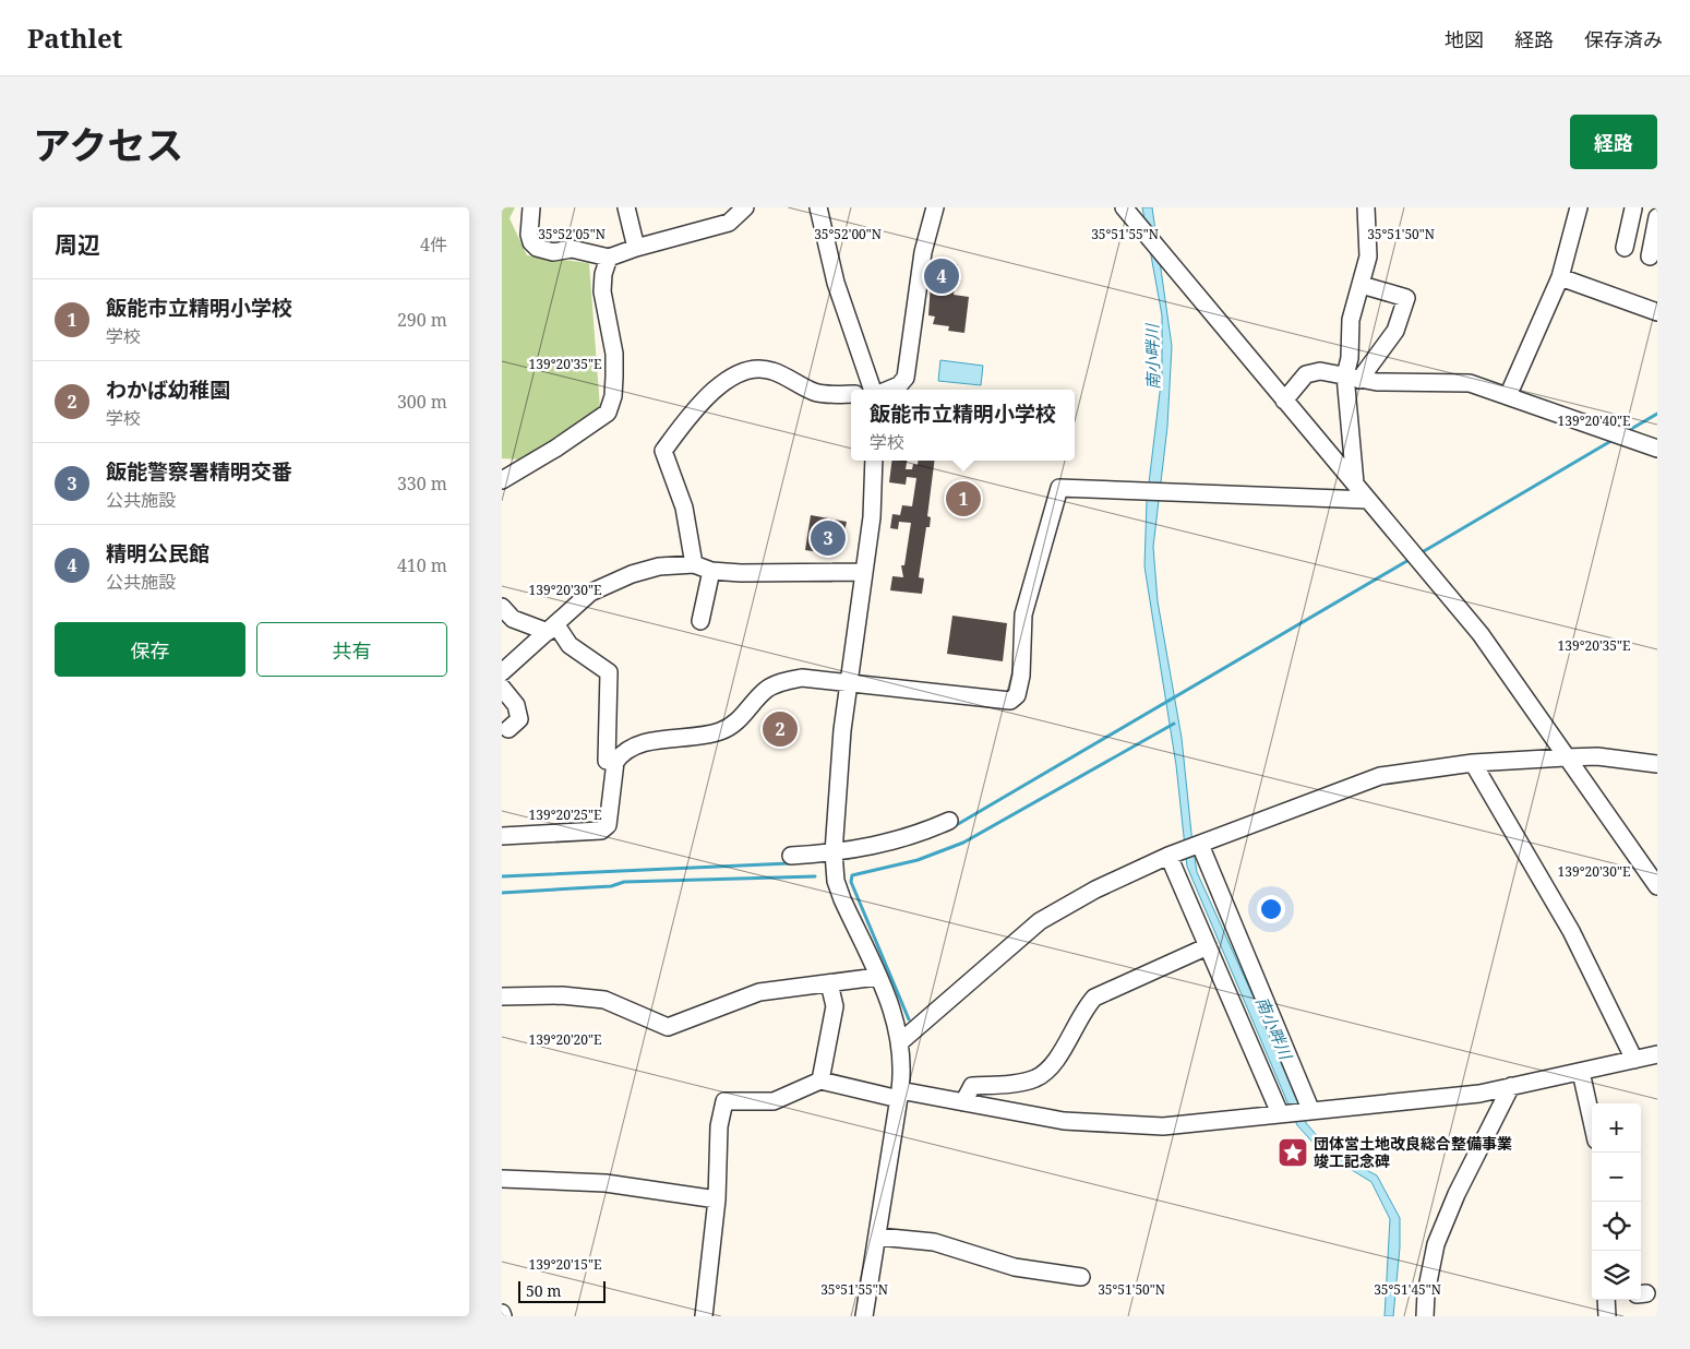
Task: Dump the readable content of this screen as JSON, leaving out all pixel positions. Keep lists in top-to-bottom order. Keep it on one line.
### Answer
{"water":["南小畔川"],"places":{"place":["団体営土地改良総合整備事業 竣工記念碑"]},"scale_bar":"50 m","page":{"header":"Pathlet","nav":["地図","経路","保存済み"],"title":"アクセス","buttons":["経路",["保存","共有"]],"heading":["周辺","4件"],"pins":["4","1","3","2"],"list":[{"mark":"1","name":"飯能市立精明小学校","note":"学校","value":"290 m"},{"mark":"2","name":"わかば幼稚園","note":"学校","value":"300 m"},{"mark":"3","name":"飯能警察署精明交番","note":"公共施設","value":"330 m"},{"mark":"4","name":"精明公民館","note":"公共施設","value":"410 m"}],"popup":["飯能市立精明小学校","学校"],"map_buttons":["+","−"],"scale":"50 m"},"coordinates":["35°52'05\"N","35°52'00\"N","35°51'55\"N","35°51'50\"N","139°20'35\"E","139°20'40\"E","139°20'30\"E","139°20'25\"E","139°20'20\"E","139°20'15\"E","35°51'45\"N"]}
